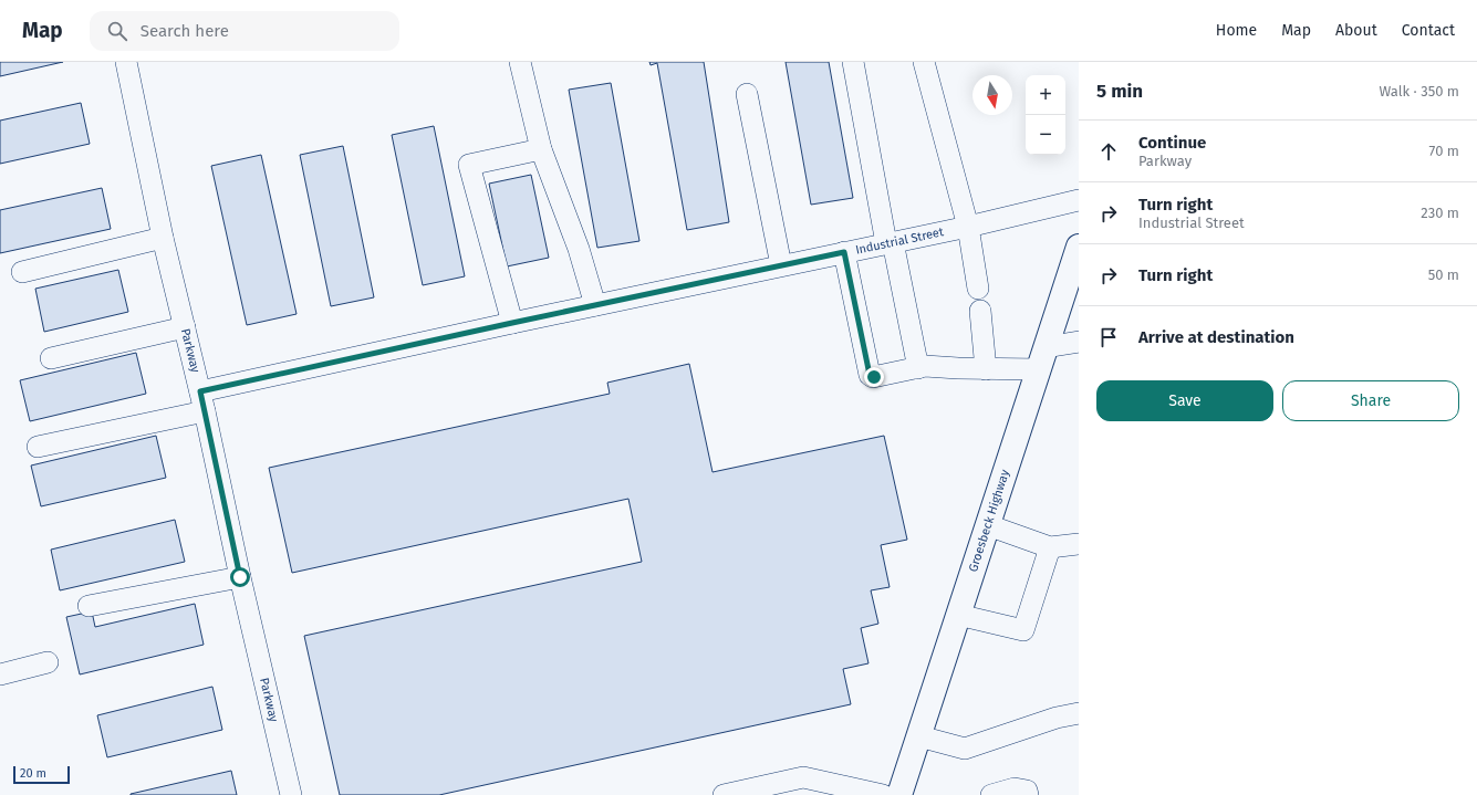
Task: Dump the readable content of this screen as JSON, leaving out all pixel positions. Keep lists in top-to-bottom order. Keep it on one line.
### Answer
{"streets":{"main road":["Groesbeck Highway"],"street":["Industrial Street","Parkway"]},"crossings":[["Industrial Street","Parkway"]],"scale_bar":"20 m","north":"bottom","page":{"header":"Map","search":"Search here","nav":["Home","Map","About","Contact"],"heading":["5 min","Walk · 350 m"],"map_buttons":["+","−"],"list":[["Continue","Parkway","70 m"],["Turn right","Industrial Street","230 m"],["Turn right","50 m"],"Arrive at destination"],"buttons":["Save","Share"],"scale":"20 m"}}
